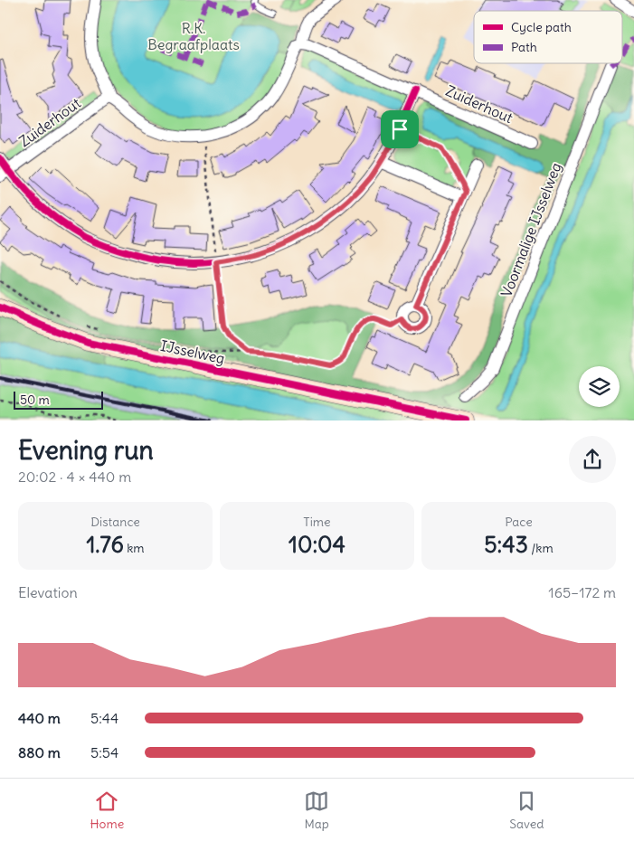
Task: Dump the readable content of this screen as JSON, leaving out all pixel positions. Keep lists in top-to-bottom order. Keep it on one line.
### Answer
{"streets":{"street":["Zuiderhout","Voormalige IJsselweg","IJsselweg"]},"parks":["R.K. Begraafplaats"],"legend":["Cycle path","Path"],"scale_bar":"50 m","page":{"scale":"50 m","heading":["Evening run","20:02 · 4 × 440 m"],"stats":[["Distance","1.76 km"],["Time","10:04"],["Pace","5:43 /km"]],"chart":["Elevation","165–172 m"],"list":[{"name":"440 m","note":"5:44"},{"name":"880 m","note":"5:54"}],"tabs":["Home","Map","Saved"]}}
